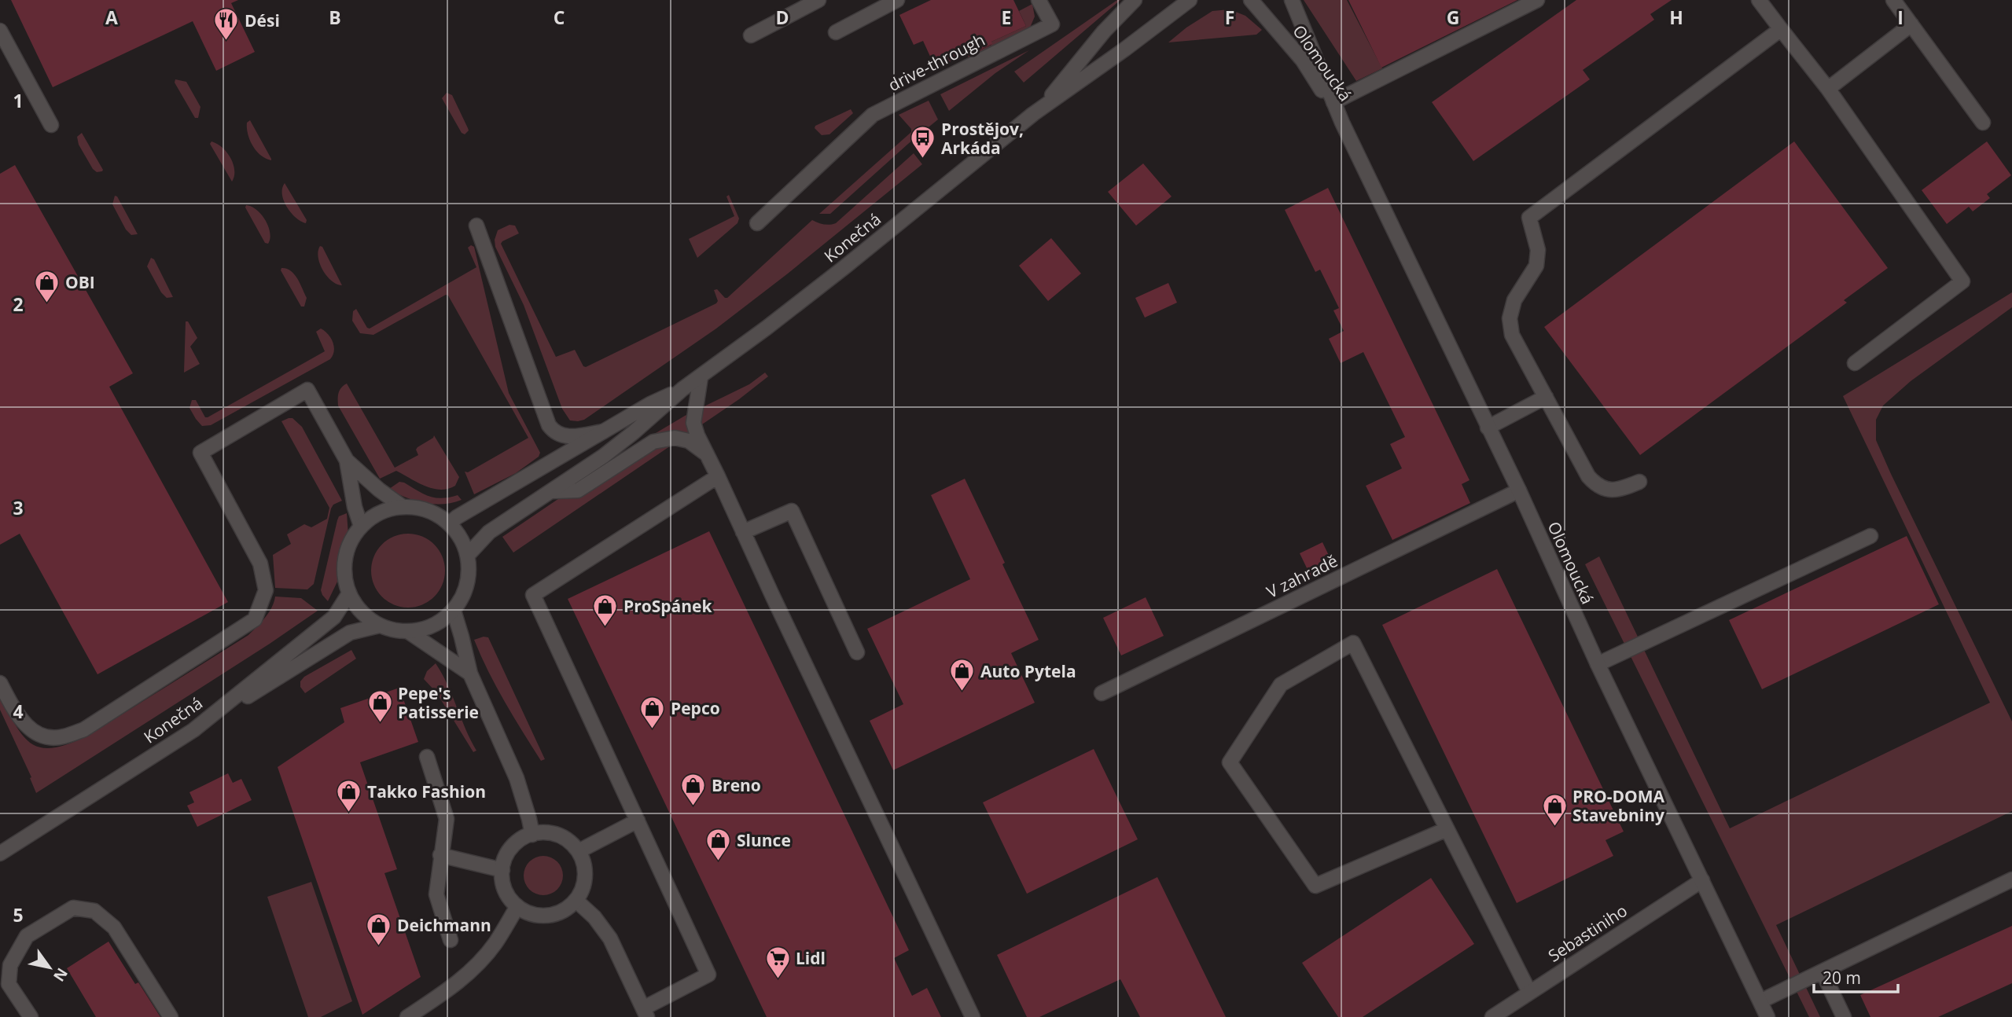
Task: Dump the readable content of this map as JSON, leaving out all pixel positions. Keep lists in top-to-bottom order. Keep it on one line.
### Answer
{"streets":{"street":["drive-through","Olomoucká","Konečná","V zahradě","Sebastiniho"]},"crossings":[["Olomoucká","V zahradě"],["Olomoucká","Sebastiniho"]],"places":{"restaurant":["Dési"],"bus stop":["Prostějov, Arkáda"],"shop":["OBI","ProSpánek","Auto Pytela","Pepe's Patisserie","Pepco","Breno","Takko Fashion","PRO-DOMA Stavebniny","Slunce","Deichmann"],"supermarket":["Lidl"]},"scale_bar":"20 m","north":"bottom right","grid":{"columns":["A","B","C","D","E","F","G","H","I"],"rows":["1","2","3","4","5"]}}
